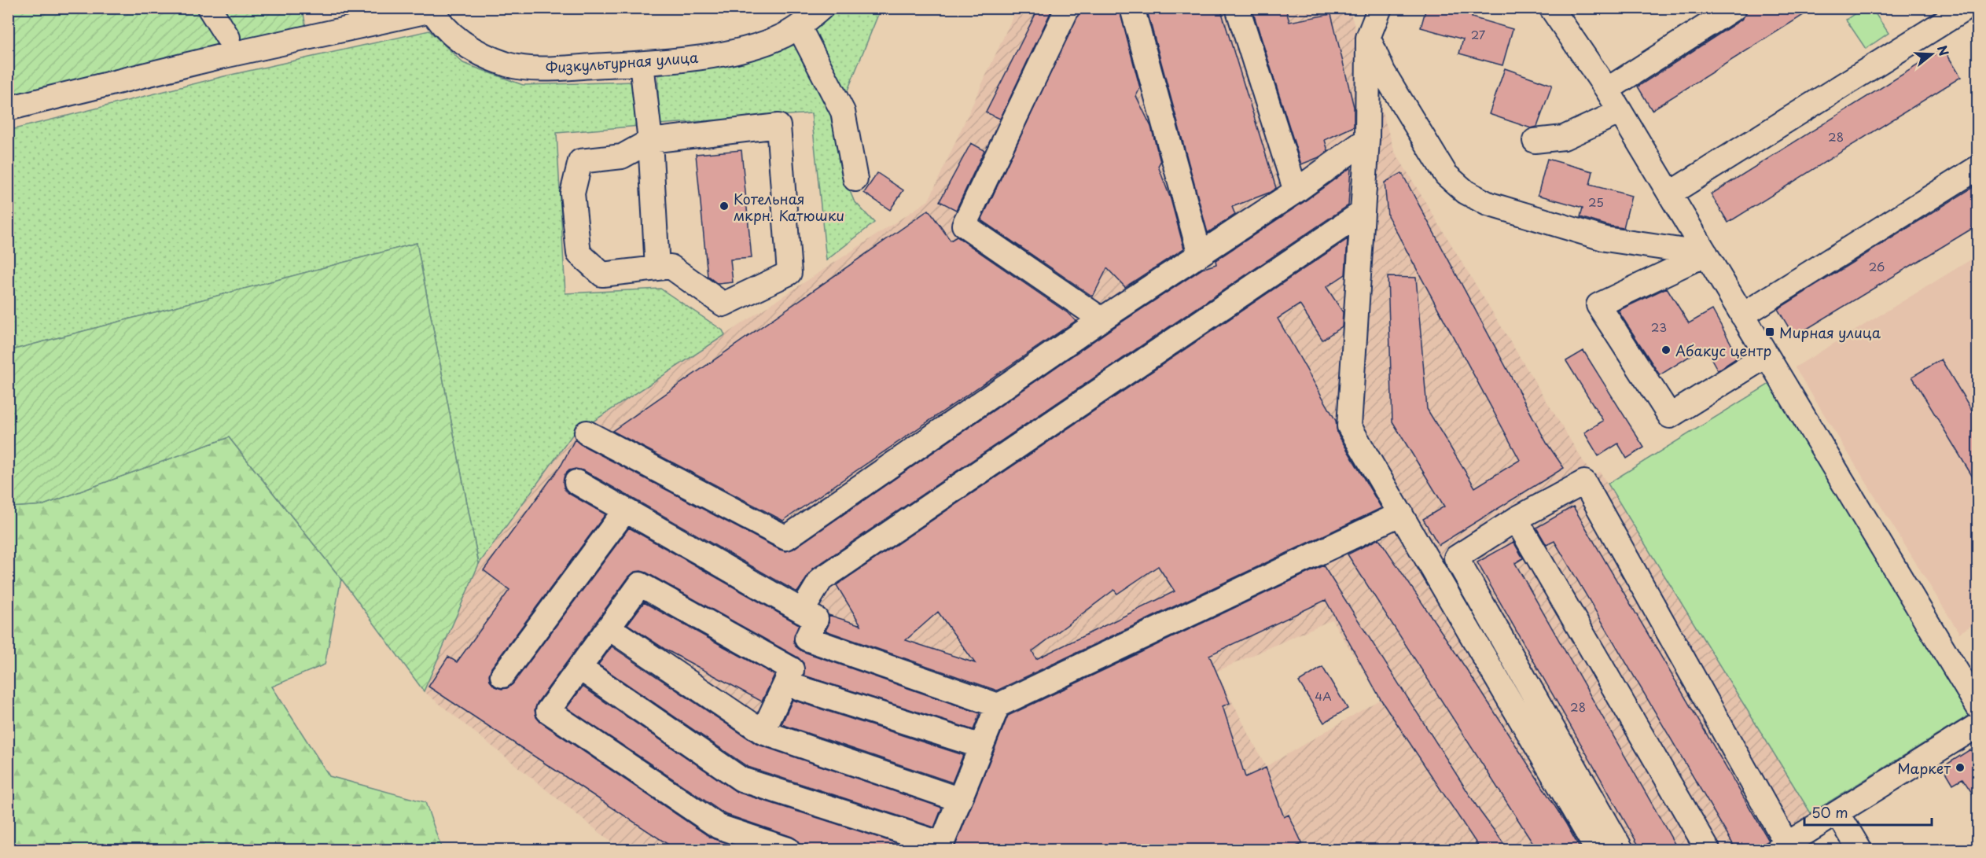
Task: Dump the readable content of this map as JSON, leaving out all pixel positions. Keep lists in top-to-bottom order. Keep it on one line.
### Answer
{"streets":{"street":["Физкультурная улица"]},"places":{"other":["Котельная мкрн. Катюшки","Абакус центр","Маркет"],"transit":["Мирная улица"]},"house_numbers":["27","28","25","26","23","4А","28"],"scale_bar":"50 m","north":"right"}
